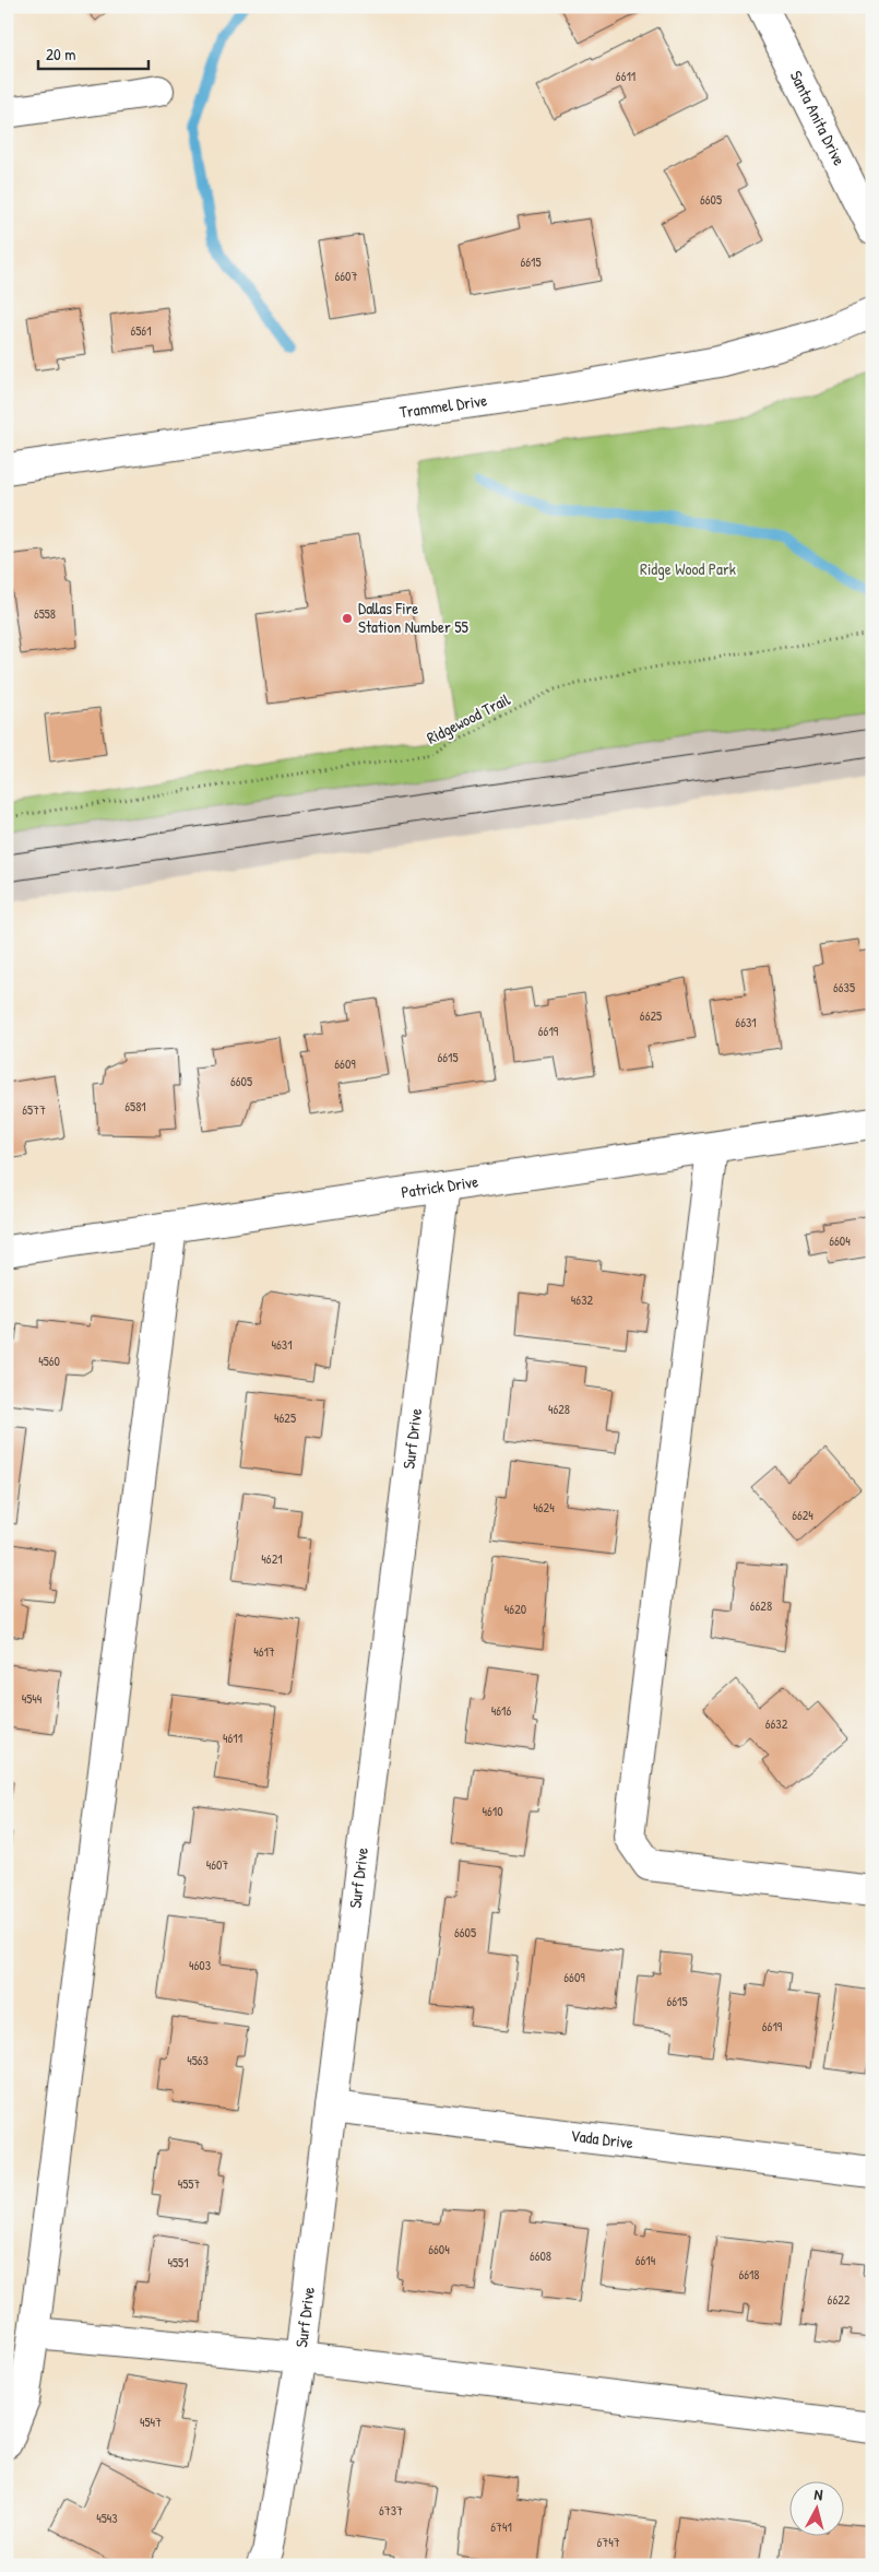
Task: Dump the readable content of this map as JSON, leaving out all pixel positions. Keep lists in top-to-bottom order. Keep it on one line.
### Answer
{"streets":{"street":["Santa Anita Drive","Trammel Drive","Patrick Drive","Surf Drive","Vada Drive"],"path":["Ridgewood Trail"]},"crossings":[["Patrick Drive","Surf Drive"],["Surf Drive","Vada Drive"]],"parks":["Ridge Wood Park"],"places":["Dallas Fire Station Number 55"],"house_numbers":["6611","6605","6615","6607","6561","6558","6635","6625","6631","6619","6615","6609","6605","6581","6577","6604","4632","4631","4560","4628","4625","4624","6624","4621","6628","4620","4617","4544","4616","6632","4611","4610","4607","6605","4603","6609","6615","6619","4563","4557","6604","6608","6614","4551","6618","6622","4547","6737","4543","6741","6747"],"scale_bar":"20 m","north":"top"}
